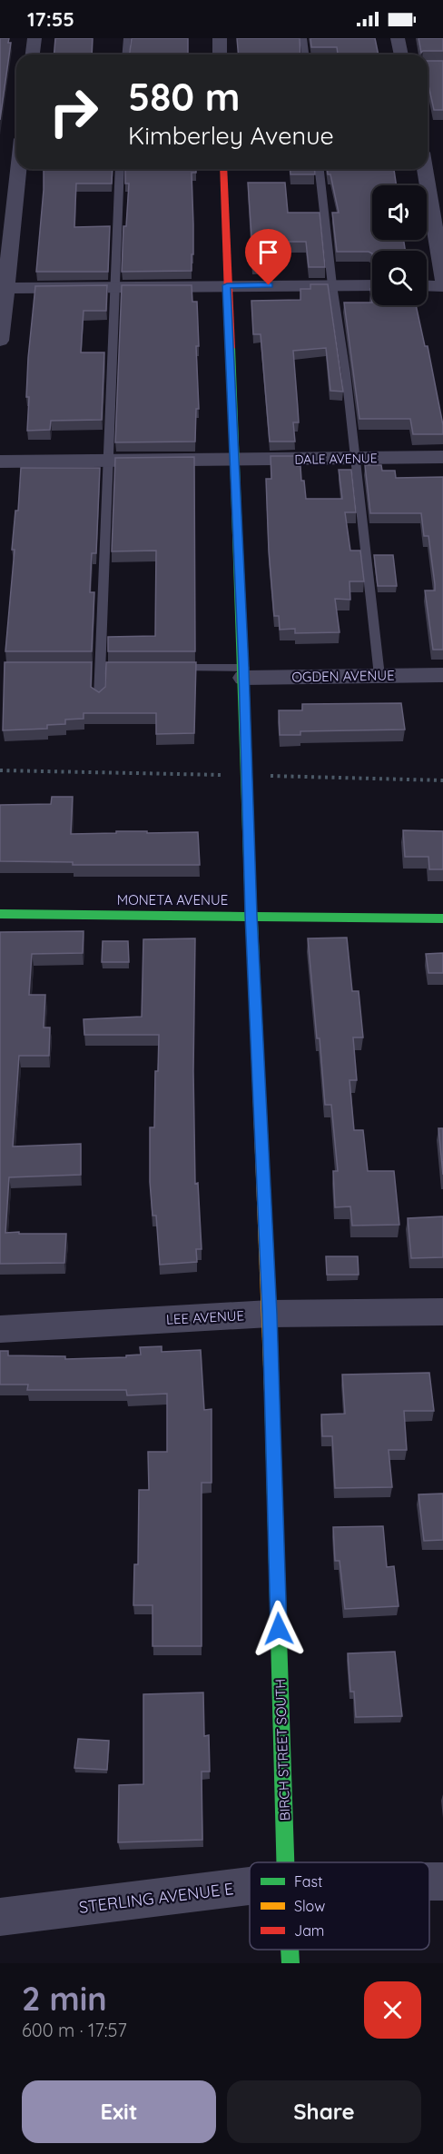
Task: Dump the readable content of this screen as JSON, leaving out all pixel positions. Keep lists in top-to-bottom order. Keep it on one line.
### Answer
{"streets":{"street":["DALE AVENUE","OGDEN AVENUE","MONETA AVENUE","LEE AVENUE","BIRCH STREET SOUTH","STERLING AVENUE E"]},"crossings":[["DALE AVENUE","BIRCH STREET SOUTH"],["OGDEN AVENUE","BIRCH STREET SOUTH"],["MONETA AVENUE","BIRCH STREET SOUTH"],["LEE AVENUE","BIRCH STREET SOUTH"]],"legend":["Fast","Slow","Jam"],"page":{"status":"17:55","turn":["580 m","Kimberley Avenue"],"heading":["2 min","600 m · 17:57"],"buttons":["Exit","Share"]}}
